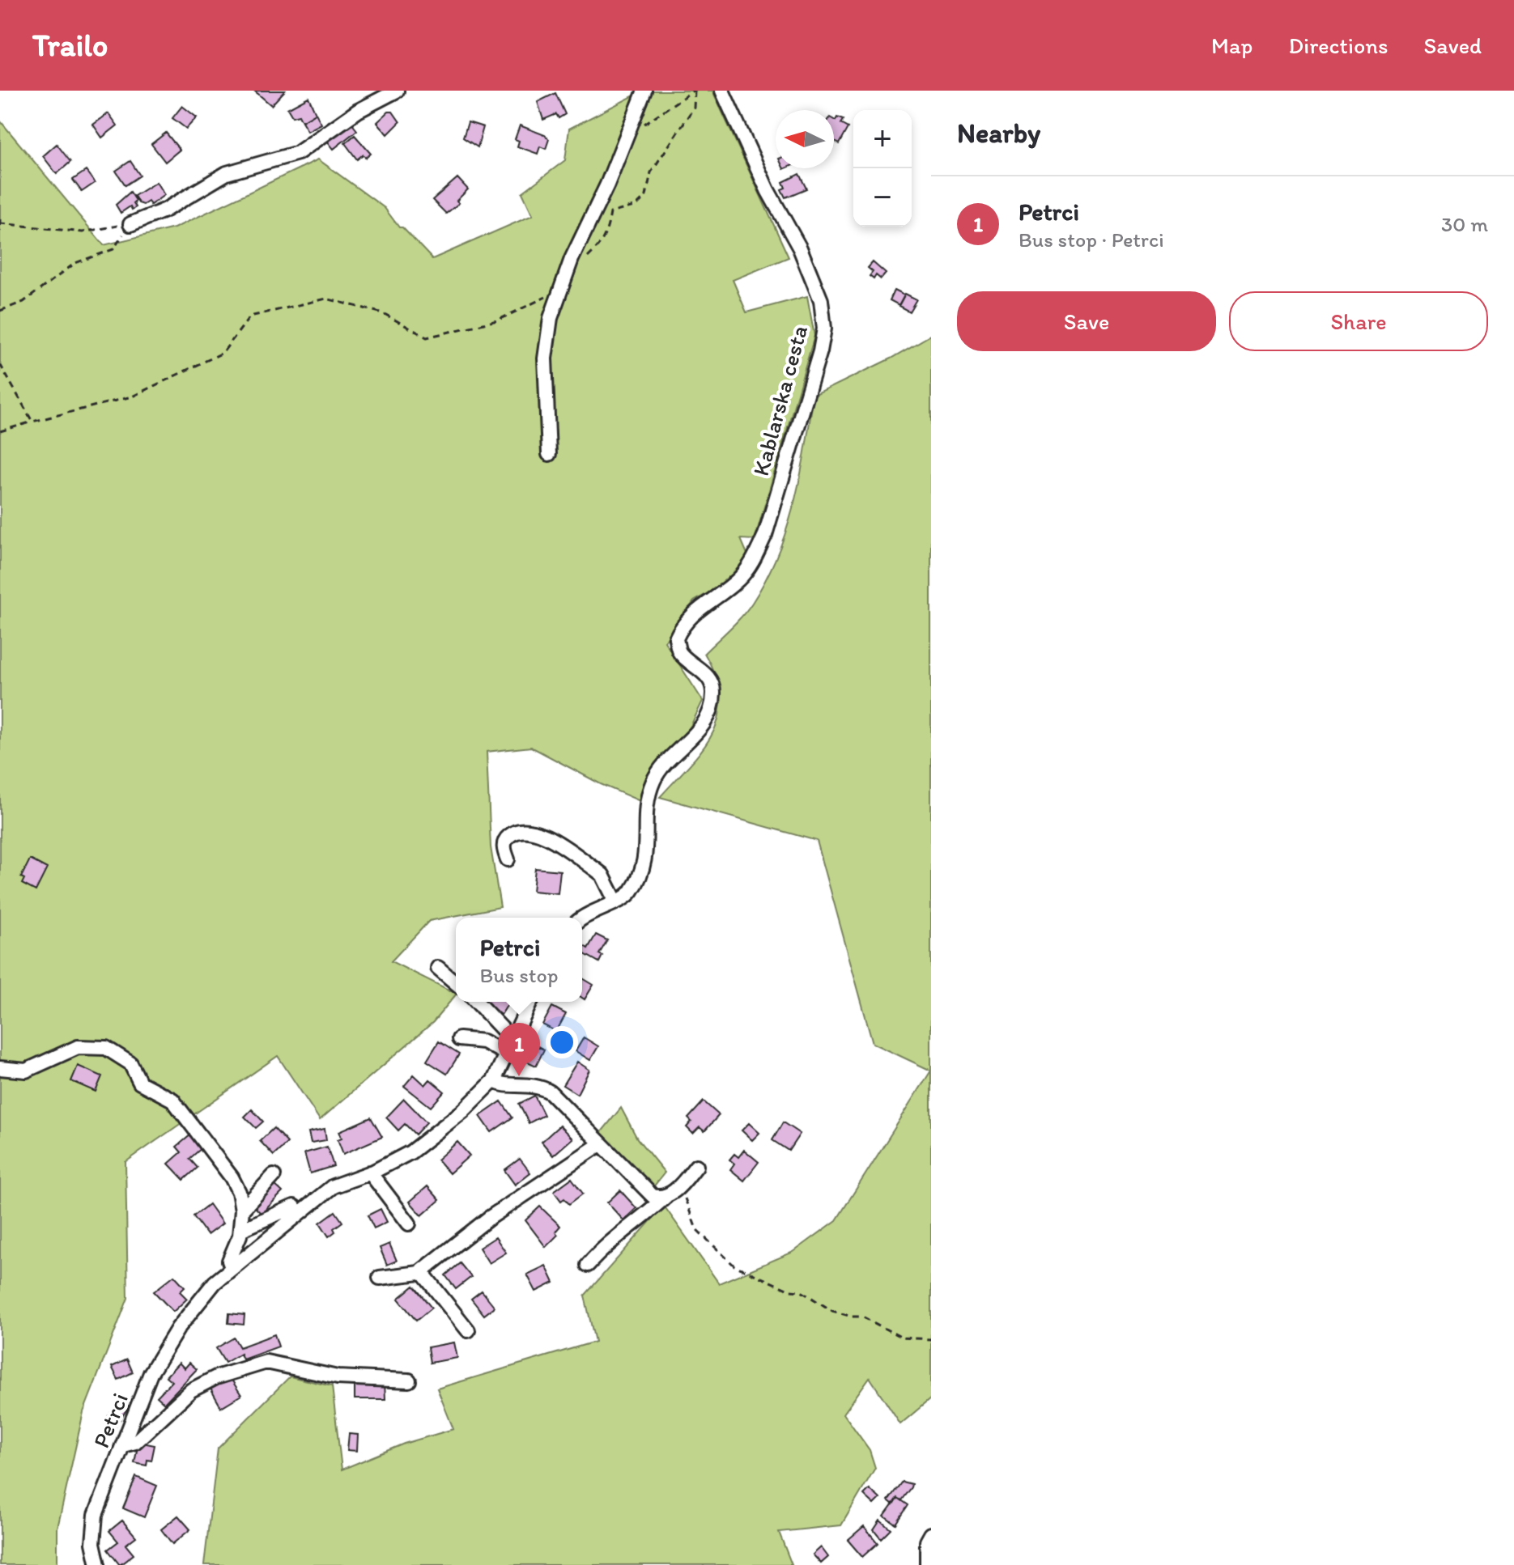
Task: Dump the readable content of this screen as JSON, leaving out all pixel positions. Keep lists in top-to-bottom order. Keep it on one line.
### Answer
{"streets":{"street":["Kablarska cesta","Petrci"]},"north":"left","page":{"header":"Trailo","nav":["Map","Directions","Saved"],"heading":"Nearby","map_buttons":["+","−"],"list":[{"mark":"1","name":"Petrci","note":"Bus stop · Petrci","value":"30 m"}],"buttons":["Save","Share"],"popup":["Petrci","Bus stop"],"pins":"1"}}
